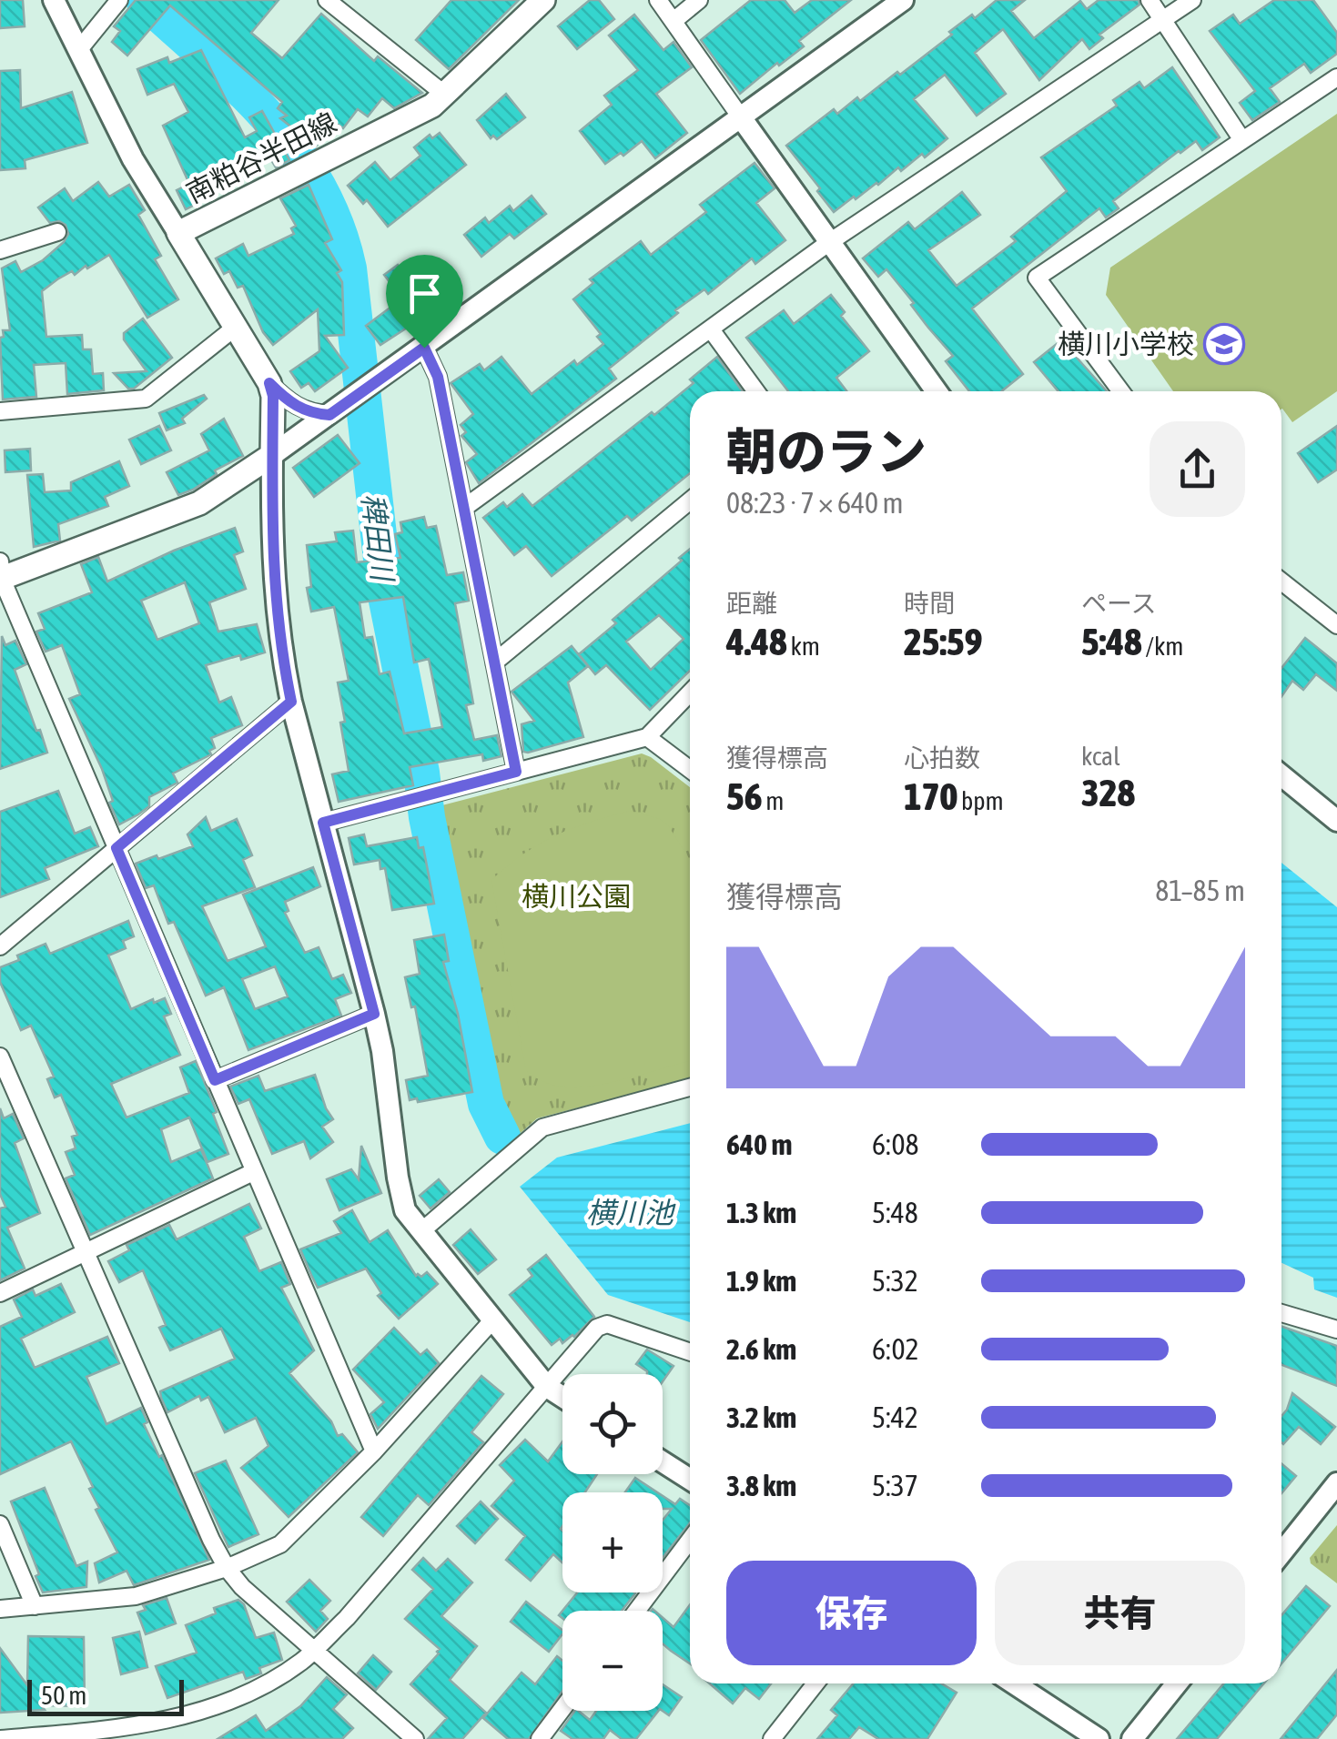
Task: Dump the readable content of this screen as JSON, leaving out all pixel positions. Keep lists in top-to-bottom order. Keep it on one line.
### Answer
{"streets":{"main road":["南粕谷半田線"]},"water":["稗田川","横川池"],"parks":["横川公園"],"places":{"school or university":["横川小学校"]},"scale_bar":"50 m","page":{"heading":["朝のラン","08:23 · 7 × 640 m"],"stats":[["距離","4.48 km"],["時間","25:59"],["ペース","5:48 /km"],["獲得標高","56 m"],["心拍数","170 bpm"],["kcal","328"]],"chart":["獲得標高","81–85 m"],"list":[{"name":"640 m","note":"6:08"},{"name":"1.3 km","note":"5:48"},{"name":"1.9 km","note":"5:32"},{"name":"2.6 km","note":"6:02"},{"name":"3.2 km","note":"5:42"},{"name":"3.8 km","note":"5:37"}],"map_buttons":["+","−"],"buttons":["保存","共有"],"scale":"50 m"}}
